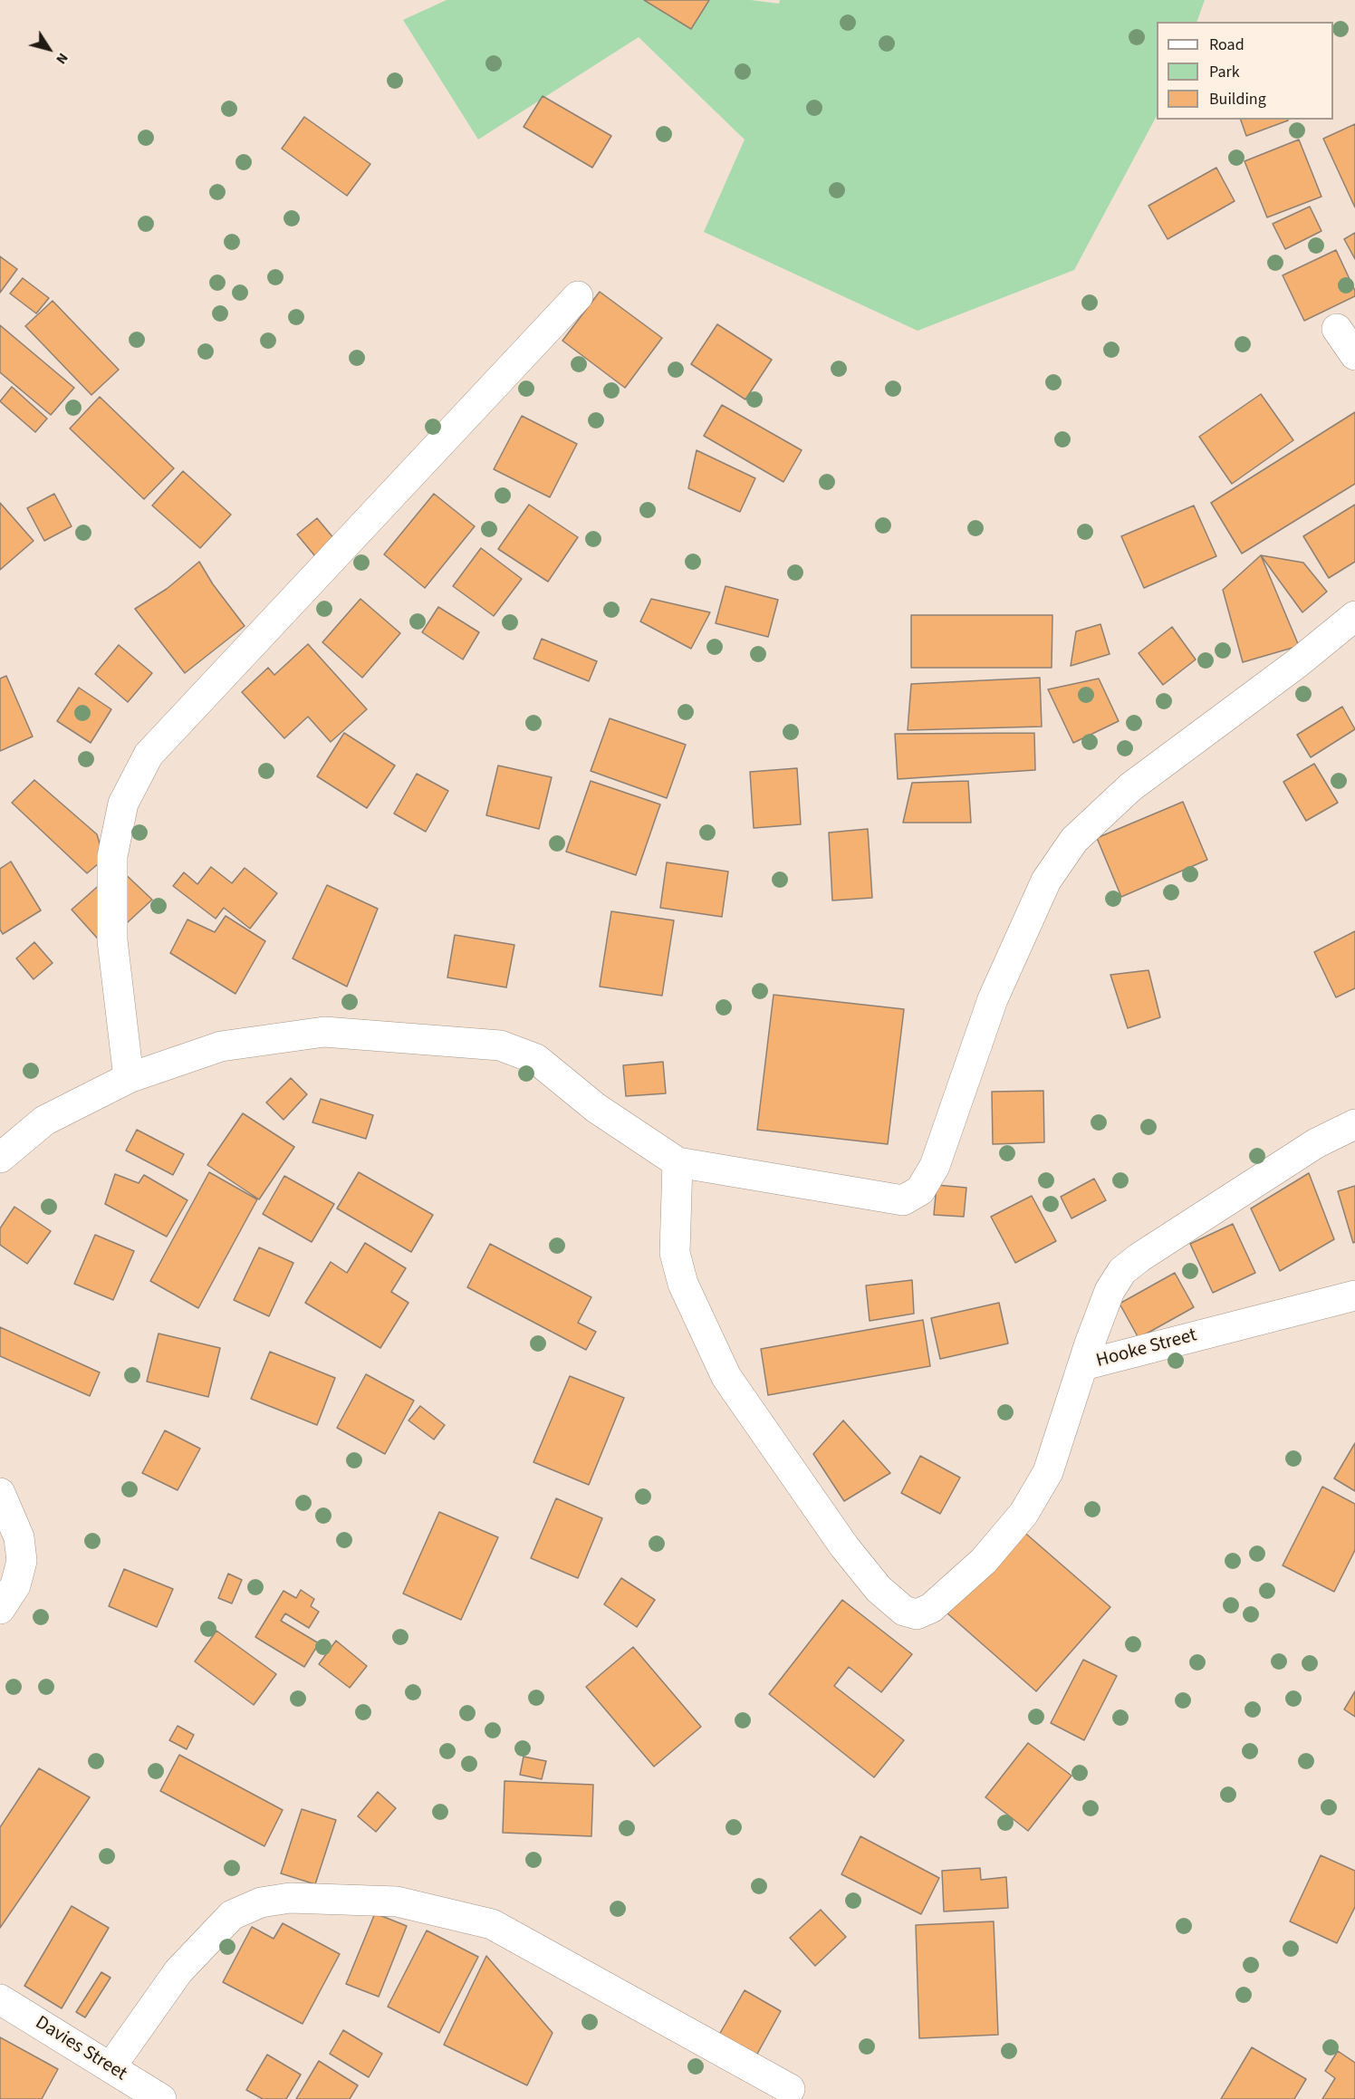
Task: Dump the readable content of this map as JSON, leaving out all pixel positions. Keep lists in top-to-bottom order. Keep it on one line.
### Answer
{"streets":{"street":["Hooke Street","Davies Street"]},"legend":["Road","Park","Building"],"north":"bottom right"}
